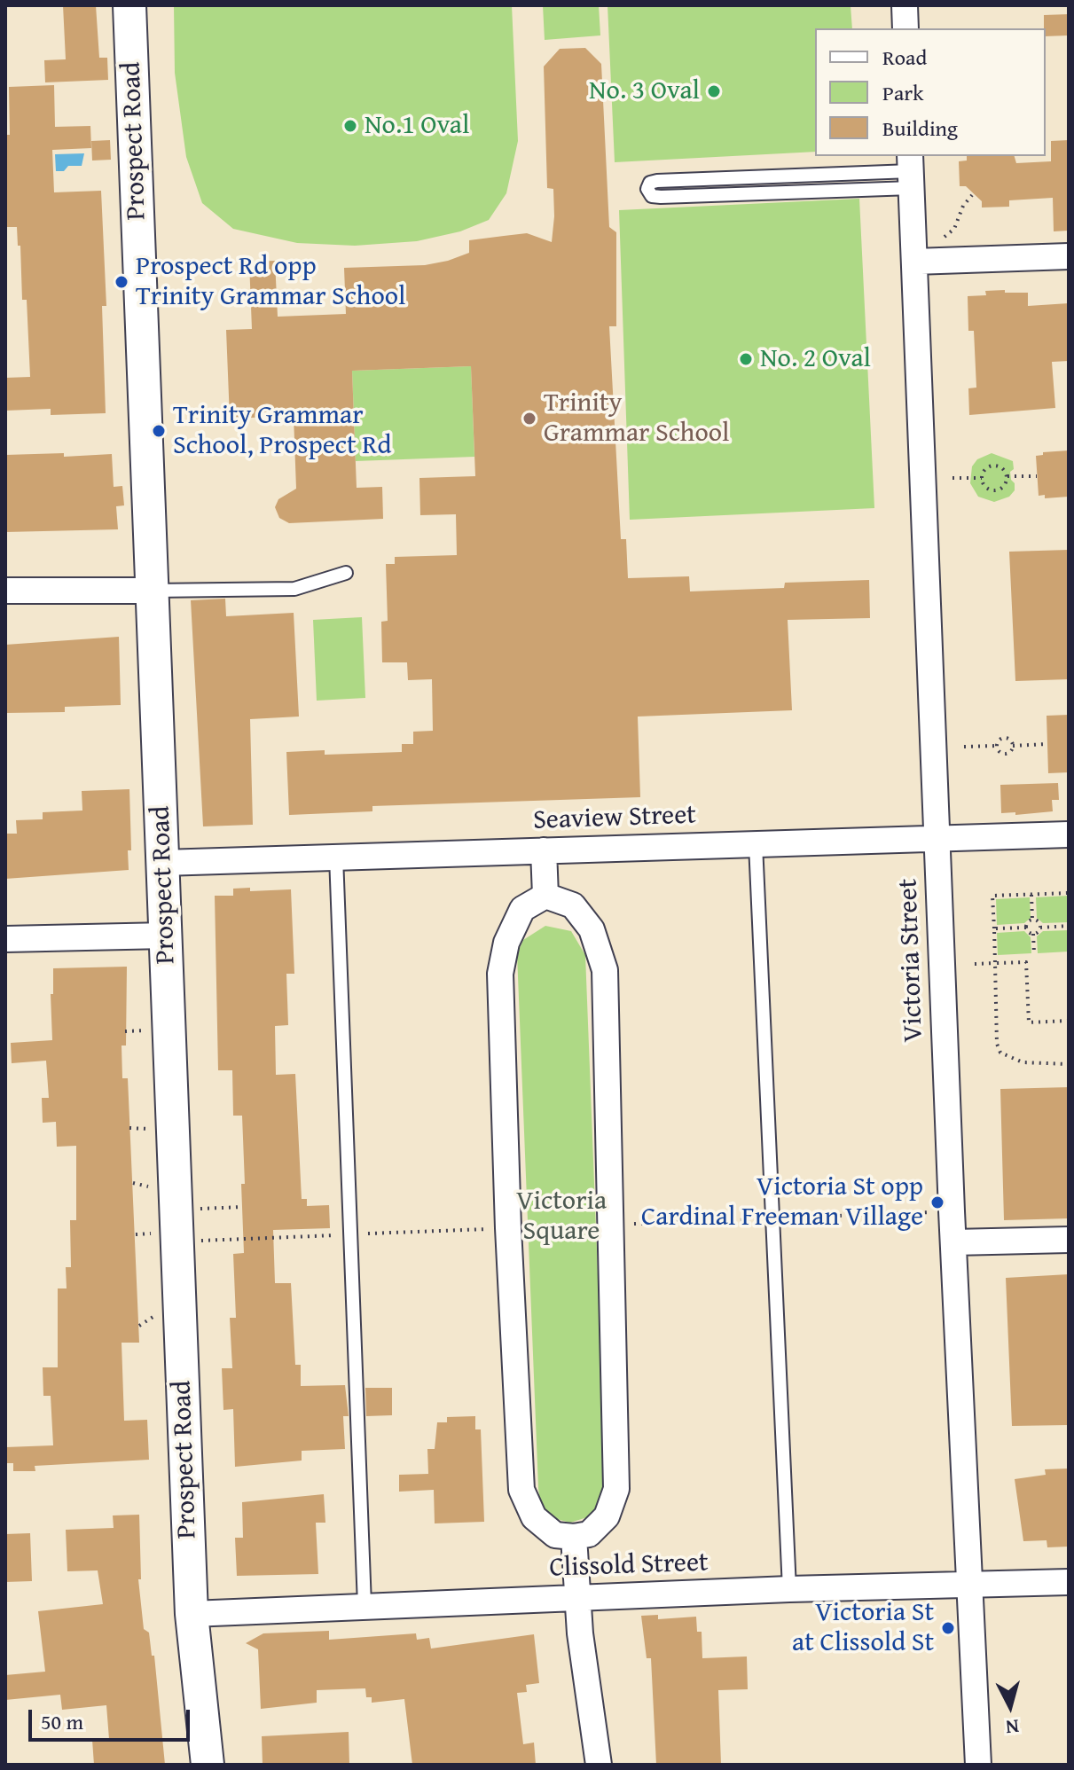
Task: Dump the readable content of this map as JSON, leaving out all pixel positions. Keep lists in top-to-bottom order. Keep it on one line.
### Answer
{"streets":{"street":["Prospect Road","Seaview Street","Victoria Street","Clissold Street"]},"crossings":[["Prospect Road","Seaview Street"],["Prospect Road","Clissold Street"],["Seaview Street","Victoria Street"],["Victoria Street","Clissold Street"]],"parks":["Victoria Square"],"places":["No. 3 Oval","No.1 Oval","Prospect Rd opp Trinity Grammar School","No. 2 Oval","Trinity Grammar School","Trinity Grammar School, Prospect Rd","Victoria St opp Cardinal Freeman Village","Victoria St at Clissold St"],"legend":["Road","Park","Building"],"scale_bar":"50 m","north":"bottom"}
